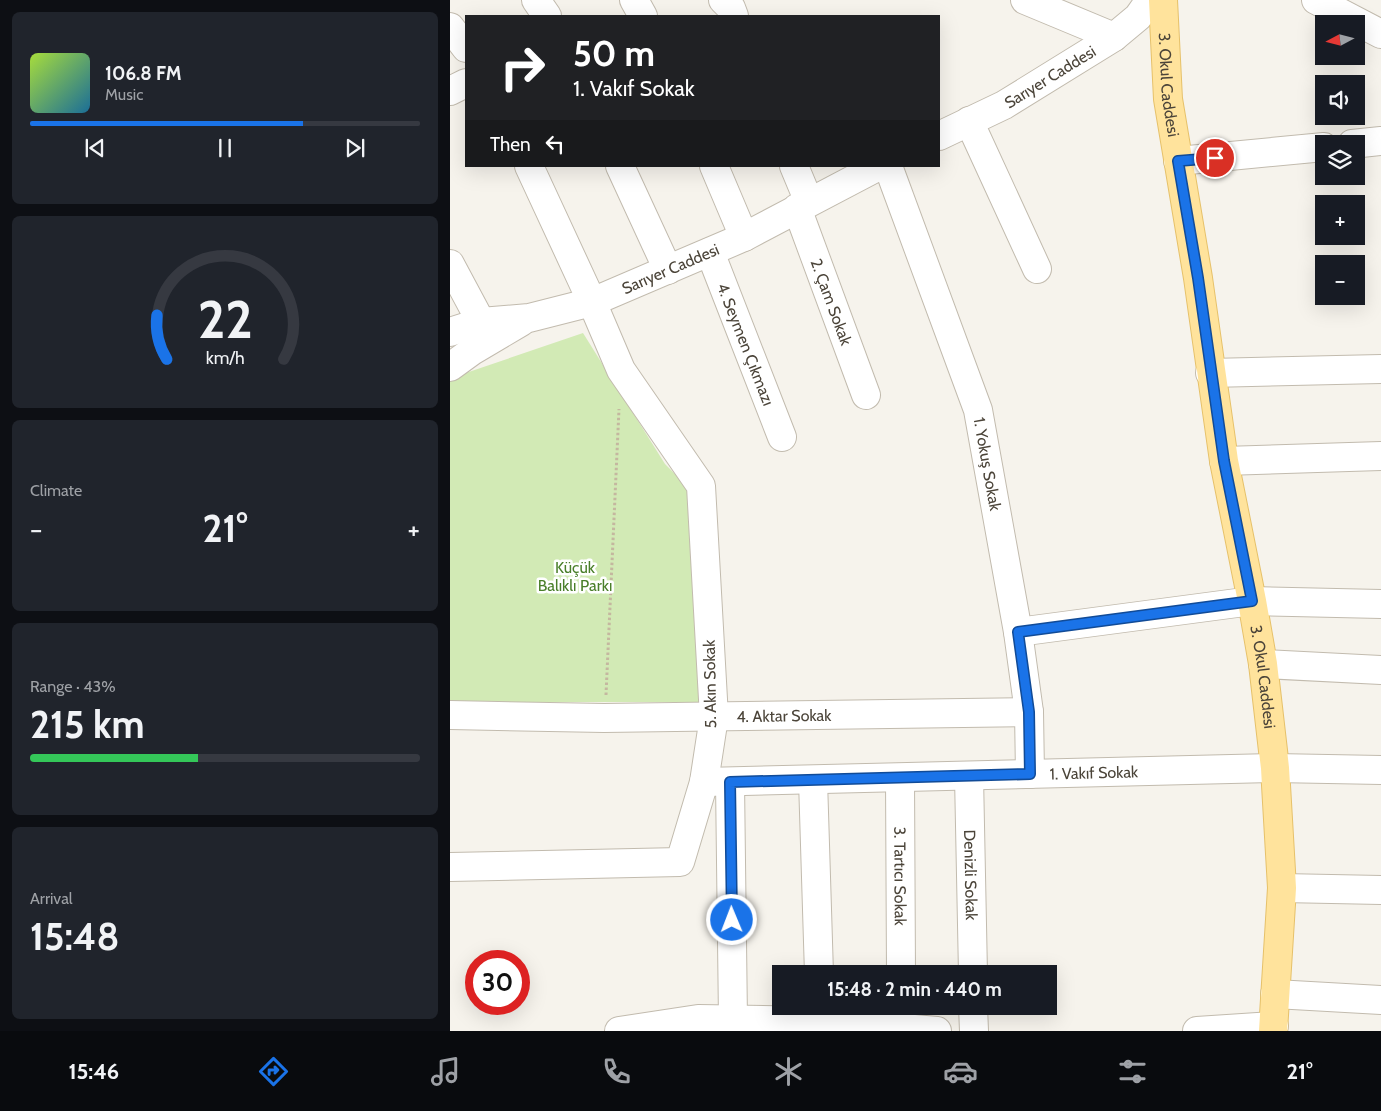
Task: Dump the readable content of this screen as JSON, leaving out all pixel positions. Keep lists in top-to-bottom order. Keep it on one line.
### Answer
{"streets":{"main road":["3. Okul Caddesi"],"street":["Sarıyer Caddesi","2. Çam Sokak","4. Seymen Çıkmazı","1. Yokuş Sokak","5. Akın Sokak","4. Aktar Sokak","1. Vakıf Sokak","Denizli Sokak","3. Tartıcı Sokak"]},"crossings":[["Sarıyer Caddesi","2. Çam Sokak"],["Sarıyer Caddesi","4. Seymen Çıkmazı"],["Sarıyer Caddesi","5. Akın Sokak"],["3. Okul Caddesi","1. Vakıf Sokak"],["1. Yokuş Sokak","4. Aktar Sokak"],["1. Yokuş Sokak","1. Vakıf Sokak"],["5. Akın Sokak","4. Aktar Sokak"],["5. Akın Sokak","1. Vakıf Sokak"],["1. Vakıf Sokak","Denizli Sokak"],["1. Vakıf Sokak","3. Tartıcı Sokak"]],"parks":["Küçük Balıklı Parkı"],"north":"left","page":{"map_buttons":["+","−"],"turn":["50 m","1. Vakıf Sokak"],"song":["106.8 FM","Music"],"then":"Then","tile":["Climate",["Range · 43%","215 km"],["Arrival","15:48"]],"heat":["−","21°","+"],"limit":"30","trip":"15:48 · 2 min · 440 m","tabs":["15:46","21°"],"gauge":["22","km/h"]}}
